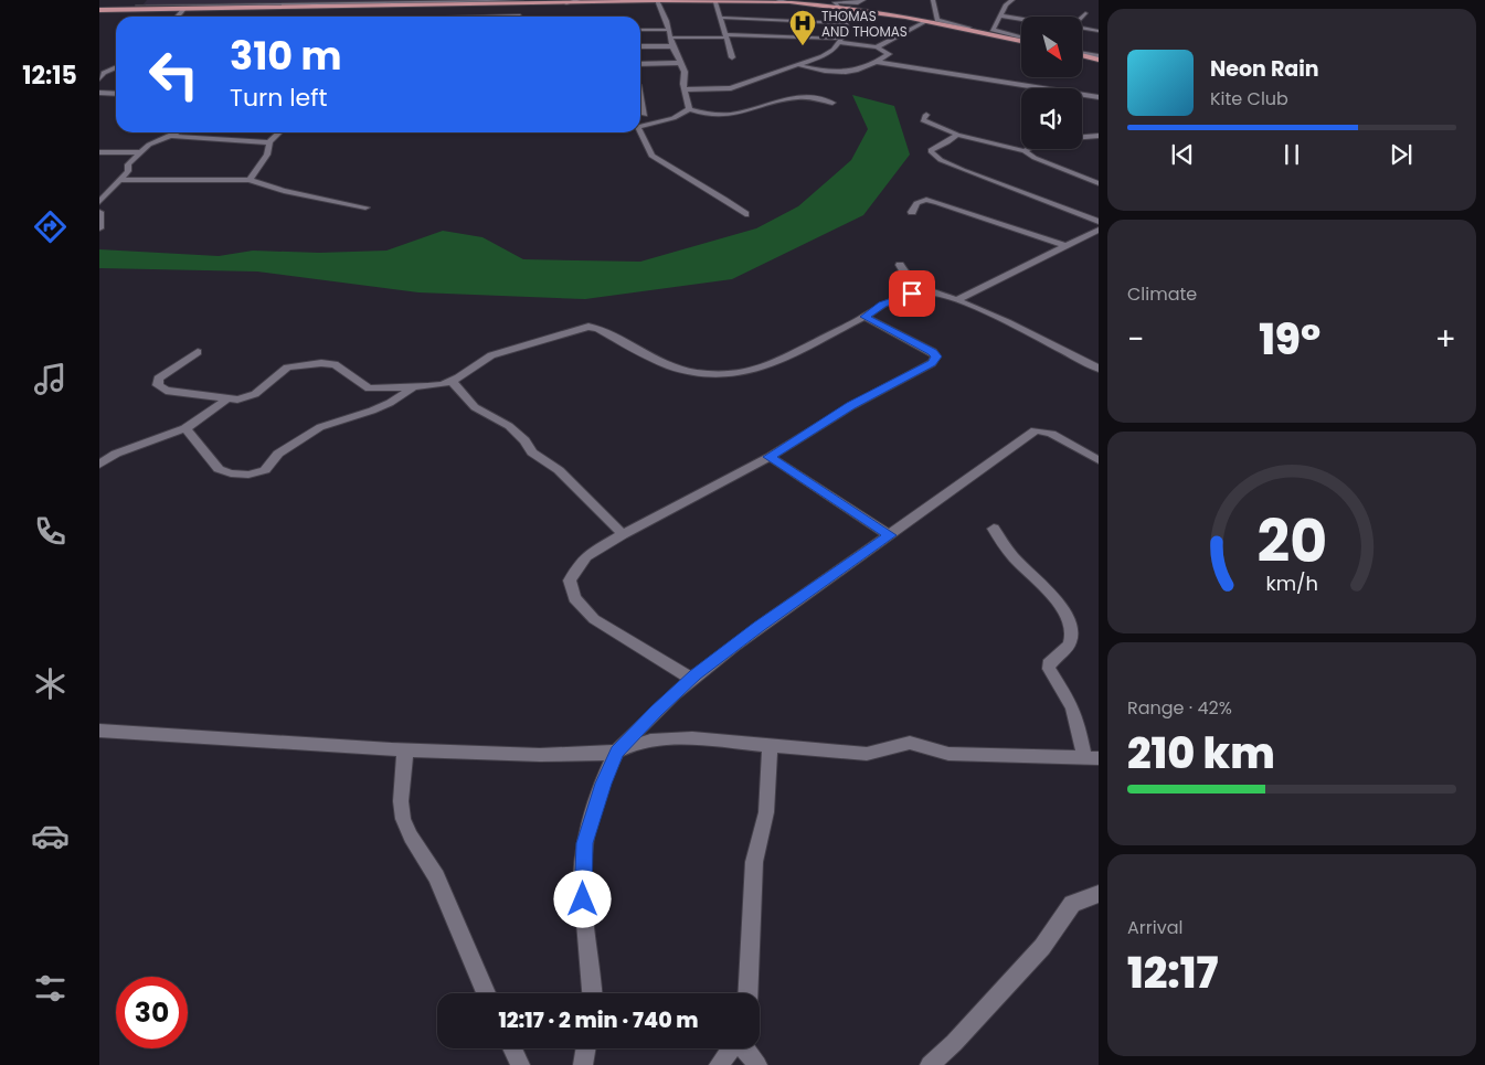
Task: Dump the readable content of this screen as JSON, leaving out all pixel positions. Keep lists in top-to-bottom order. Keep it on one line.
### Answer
{"places":{"hospital":["THOMAS AND THOMAS"]},"north":"bottom right","page":{"tabs":"12:15","turn":["310 m","Turn left"],"song":["Neon Rain","Kite Club"],"tile":["Climate",["Range · 42%","210 km"],["Arrival","12:17"]],"heat":["−","19°","+"],"limit":"30","trip":"12:17 · 2 min · 740 m","gauge":["20","km/h"]}}
